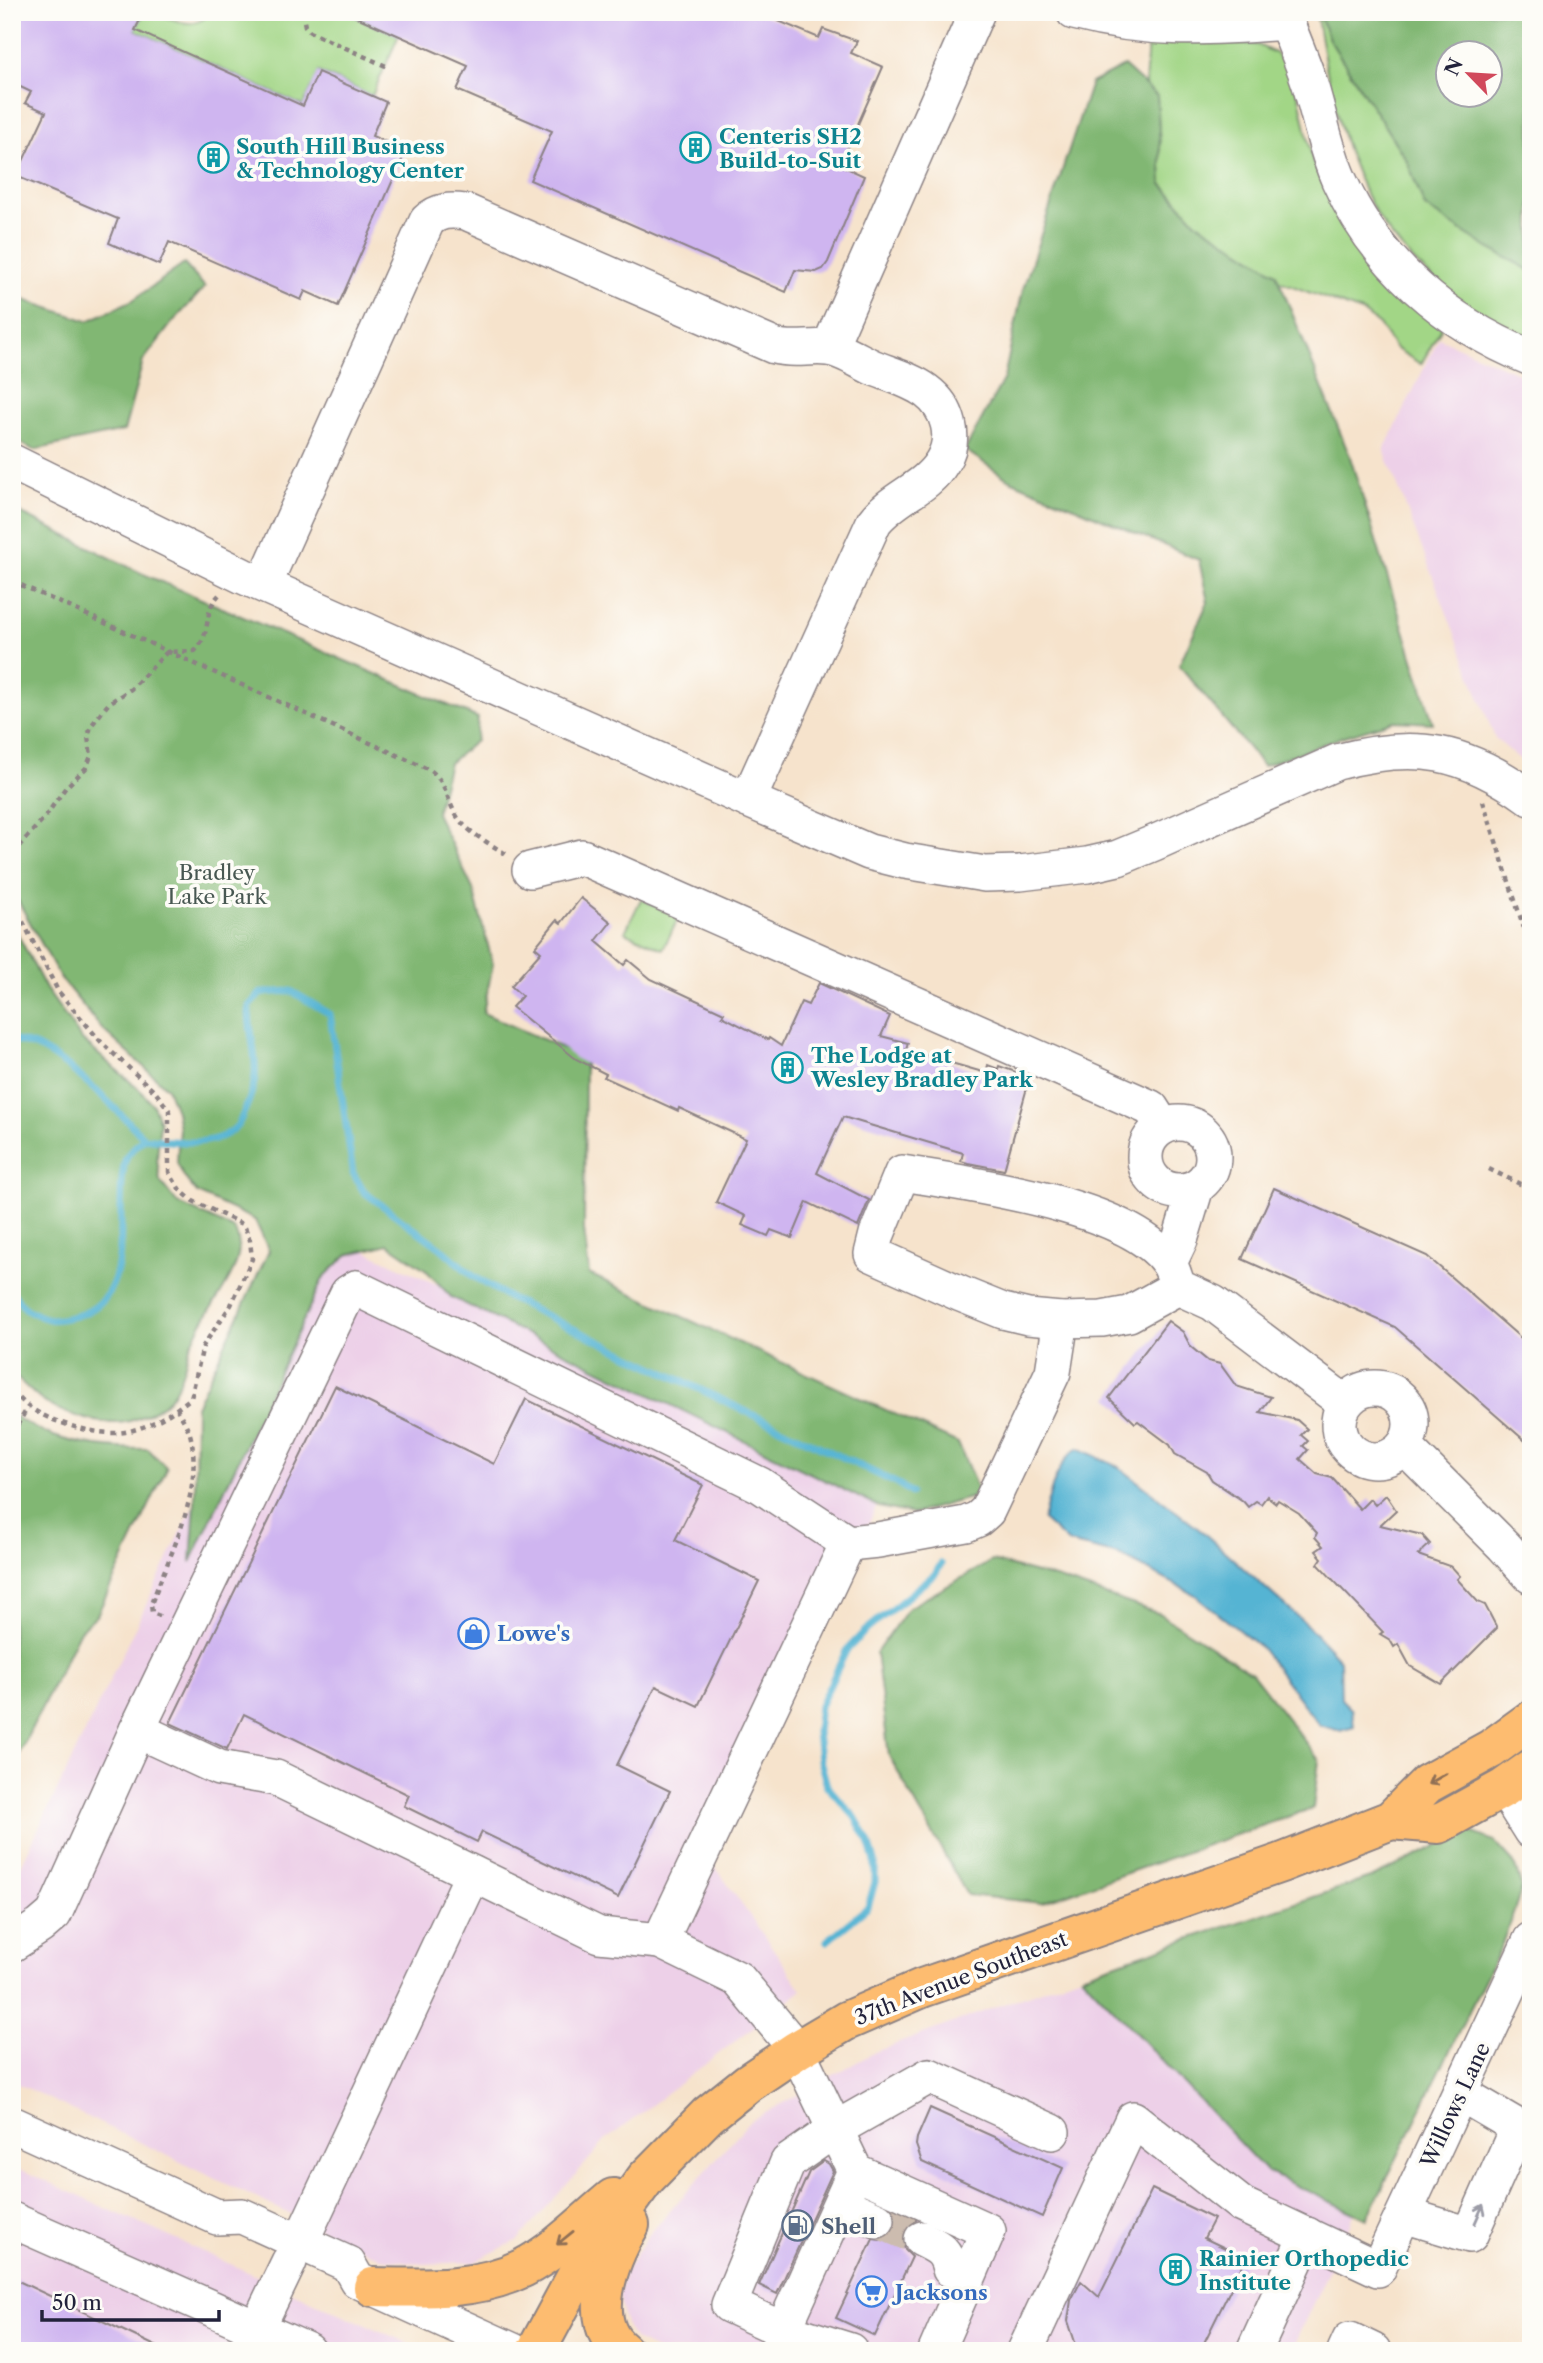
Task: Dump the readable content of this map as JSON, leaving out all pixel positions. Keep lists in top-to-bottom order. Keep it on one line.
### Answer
{"streets":{"main road":["37th Avenue Southeast"],"street":["Willows Lane"]},"parks":["Bradley Lake Park"],"places":{"building":["Centeris SH2 Build-to-Suit","South Hill Business & Technology Center","The Lodge at Wesley Bradley Park","Rainier Orthopedic Institute"],"shop":["Lowe's"],"fuel station":["Shell"],"supermarket":["Jacksons"]},"scale_bar":"50 m","north":"top left"}
